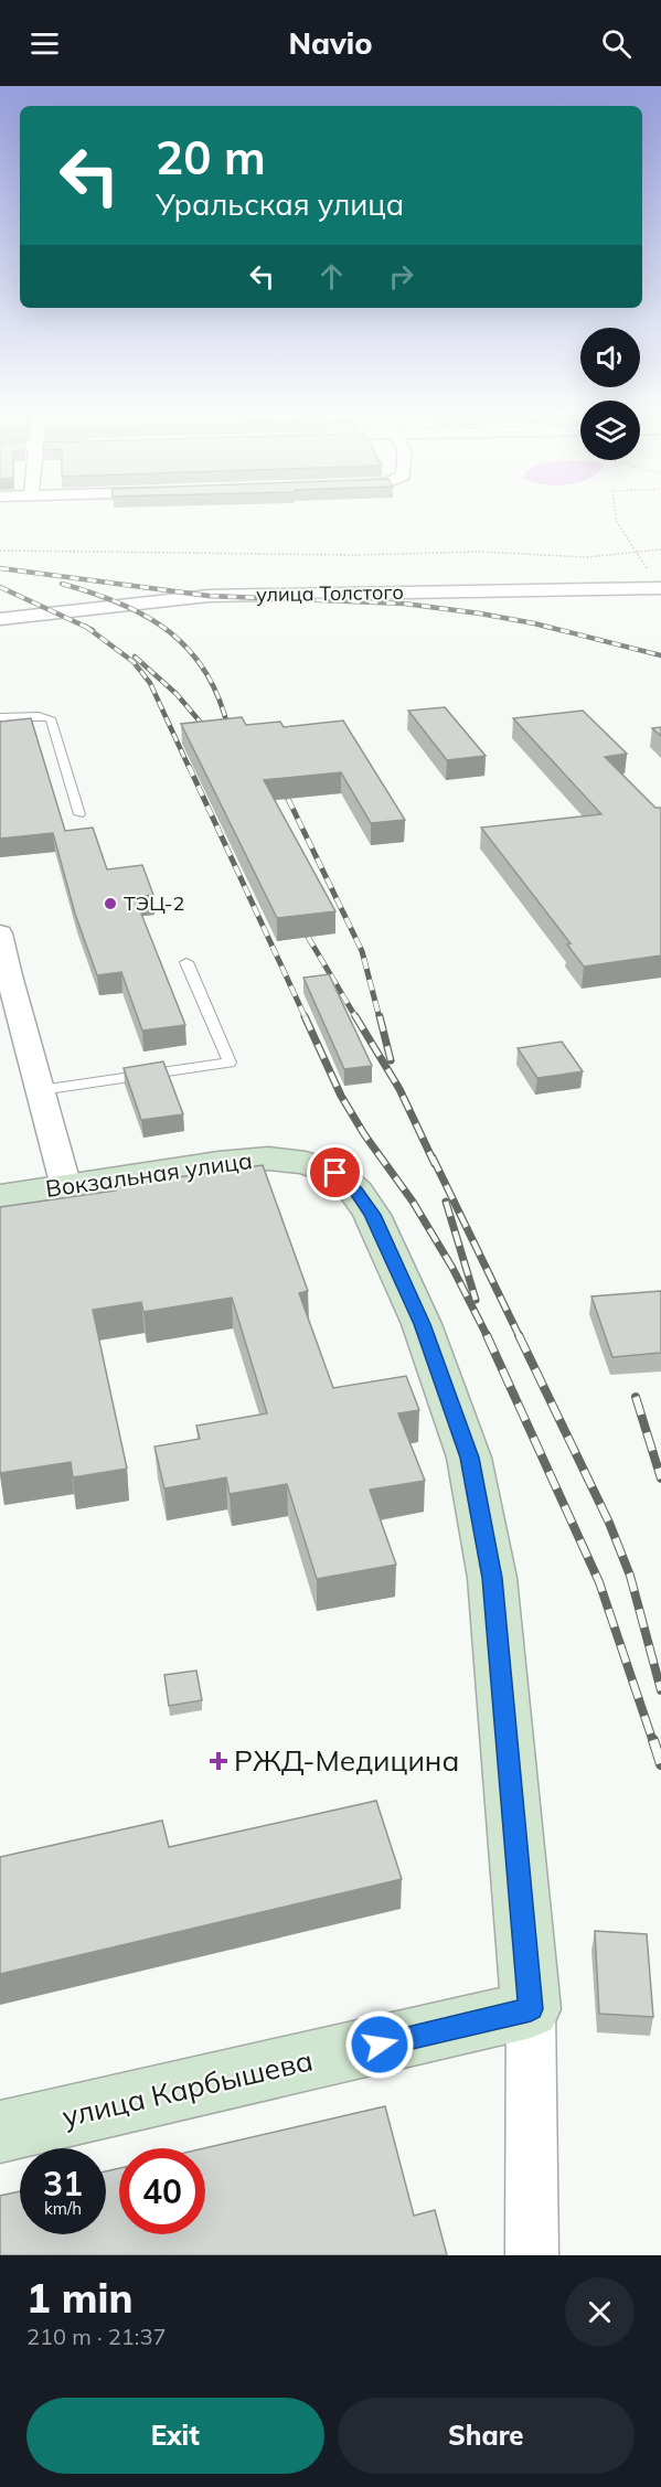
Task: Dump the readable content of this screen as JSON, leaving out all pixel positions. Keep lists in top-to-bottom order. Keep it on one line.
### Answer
{"streets":{"street":["улица Толстого","Вокзальная улица","улица Карбышева"]},"crossings":[["Вокзальная улица","улица Карбышева"]],"places":{"other":["ТЭЦ-2"],"health":["РЖД-Медицина"]},"page":{"header":"Navio","turn":["20 m","Уральская улица"],"speed":"31 km/h","limit":"40","heading":["1 min","210 m · 21:37"],"buttons":["Exit","Share"]}}
